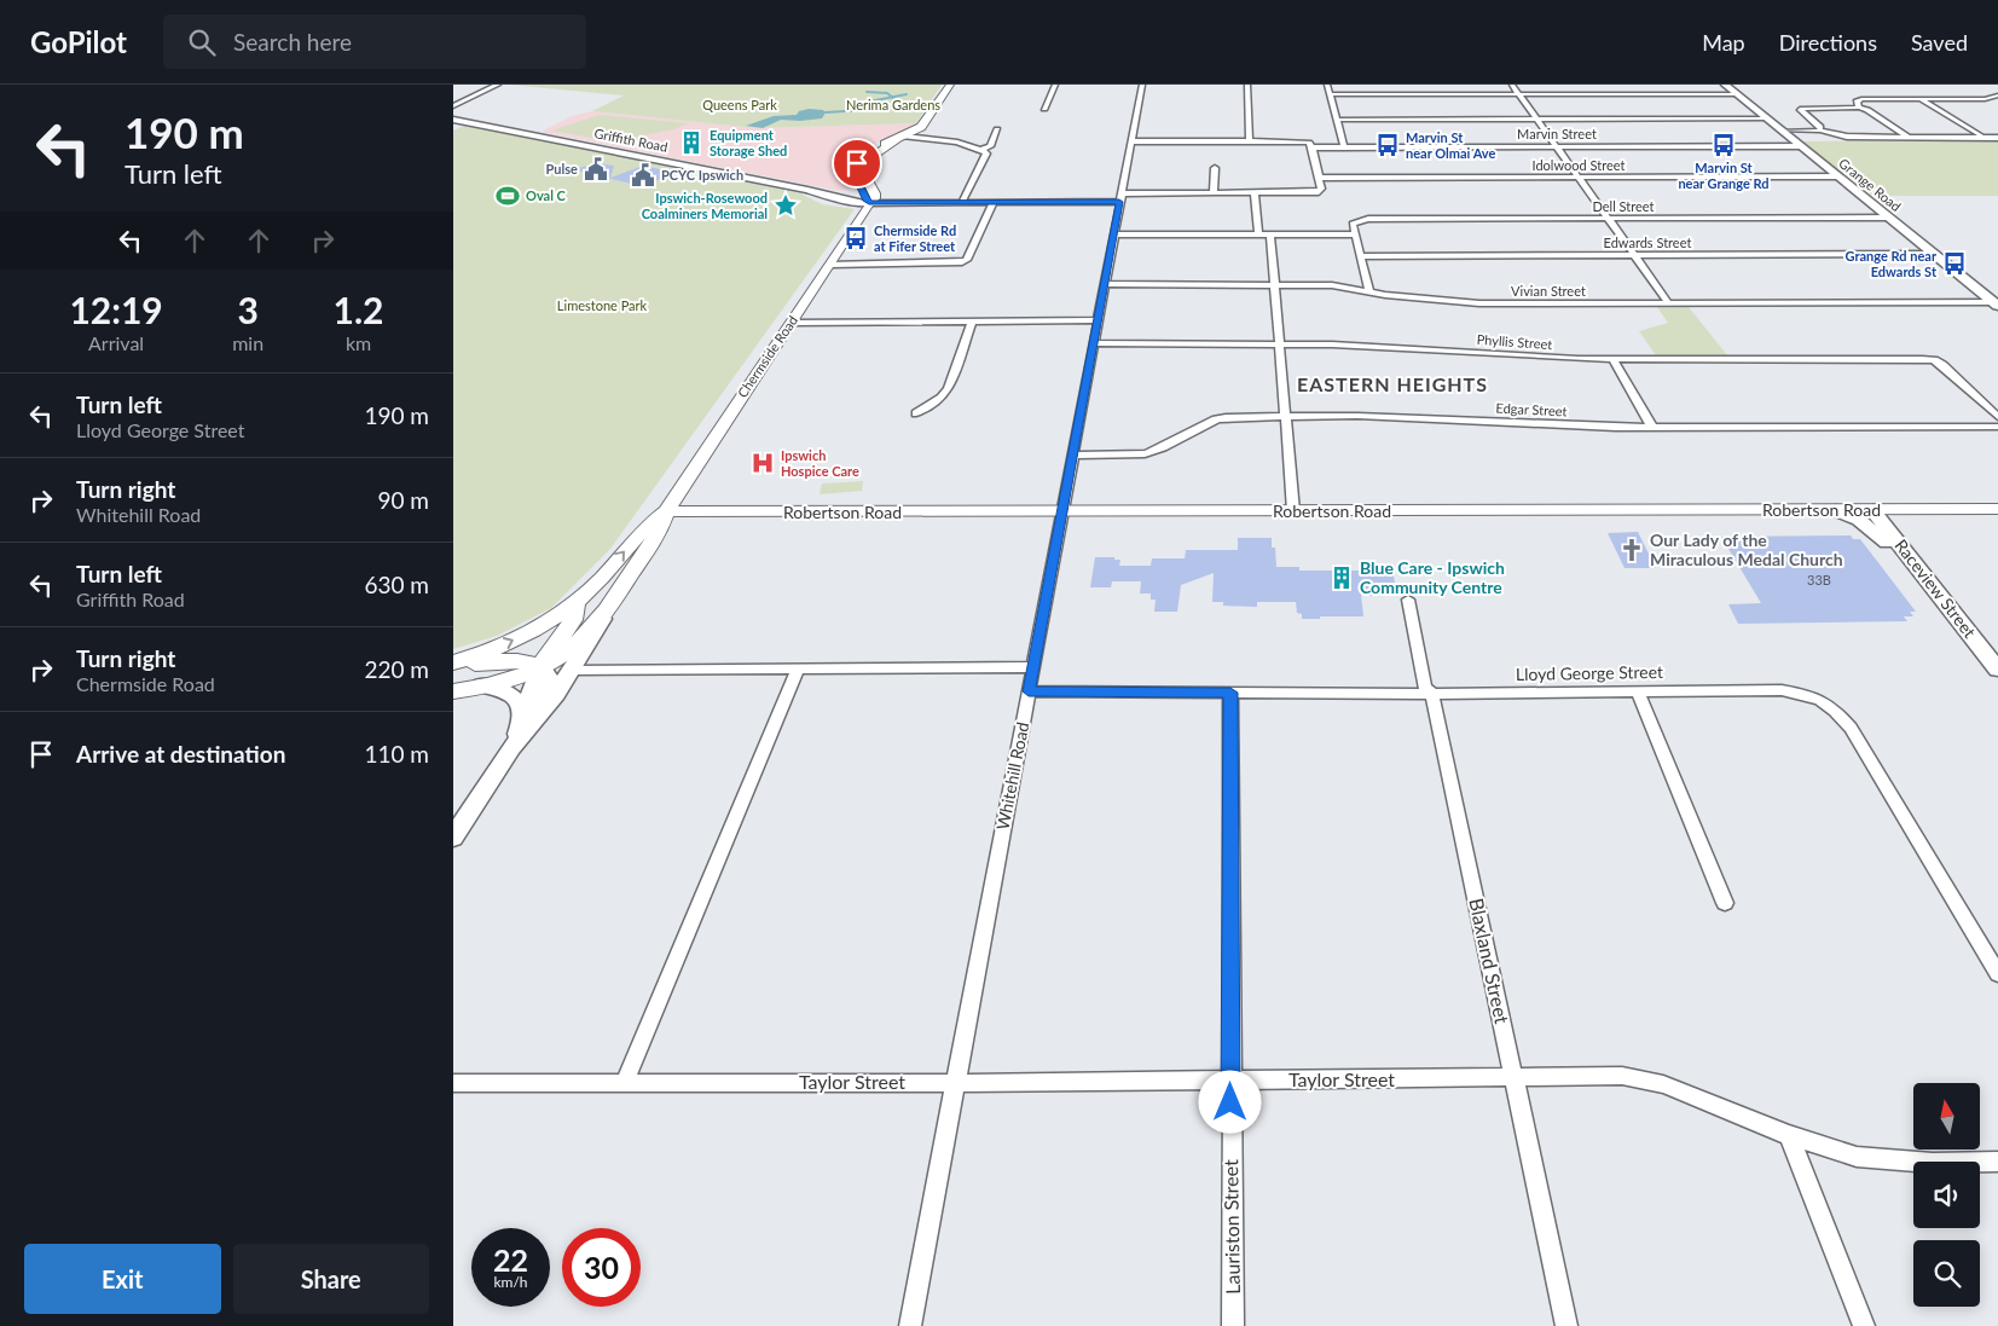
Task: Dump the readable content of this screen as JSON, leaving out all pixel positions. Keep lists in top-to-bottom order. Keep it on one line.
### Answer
{"streets":{"main road":["Chermside Road","Robertson Road"],"street":["Marvin Street","Griffith Road","Idolwood Street","Grange Road","Dell Street","Edwards Street","Vivian Street","Phyllis Street","Edgar Street","Raceview Street","Lloyd George Street","Whitehill Road","Blaxland Street","Taylor Street","Lauriston Street"]},"crossings":[["Marvin Street","Grange Road"],["Marvin Street","Whitehill Road"],["Griffith Road","Idolwood Street"],["Griffith Road","Chermside Road"],["Griffith Road","Whitehill Road"],["Idolwood Street","Grange Road"],["Grange Road","Dell Street"],["Grange Road","Edwards Street"],["Grange Road","Vivian Street"],["Vivian Street","Whitehill Road"],["Phyllis Street","Whitehill Road"],["Chermside Road","Robertson Road"],["Edgar Street","Whitehill Road"],["Robertson Road","Raceview Street"],["Robertson Road","Whitehill Road"],["Lloyd George Street","Whitehill Road"],["Lloyd George Street","Blaxland Street"],["Lloyd George Street","Lauriston Street"],["Whitehill Road","Taylor Street"],["Blaxland Street","Taylor Street"],["Taylor Street","Lauriston Street"]],"districts":["EASTERN HEIGHTS"],"parks":["Queens Park","Nerima Gardens","Limestone Park"],"places":{"building":["Equipment Storage Shed","Blue Care - Ipswich Community Centre"],"bus stop":["Marvin St near Olmai Ave","Marvin St near Grange Rd","Chermside Rd at Fifer Street","Grange Rd near Edwards St"],"public building":["Pulse","PCYC Ipswich"],"sports":["Oval C"],"place":["Ipswich-Rosewood Coalminers Memorial"],"hospital":["Ipswich Hospice Care"],"church":["Our Lady of the Miraculous Medal Church"]},"house_numbers":["33B"],"north":"top","page":{"header":"GoPilot","search":"Search here","nav":["Map","Directions","Saved"],"turn":["190 m","Turn left"],"eta":["12:19","Arrival","3","min","1.2","km"],"list":[{"name":"Turn left","note":"Lloyd George Street","value":"190 m"},{"name":"Turn right","note":"Whitehill Road","value":"90 m"},{"name":"Turn left","note":"Griffith Road","value":"630 m"},{"name":"Turn right","note":"Chermside Road","value":"220 m"},{"name":"Arrive at destination","value":"110 m"}],"speed":"22 km/h","limit":"30","buttons":["Exit","Share"]}}
